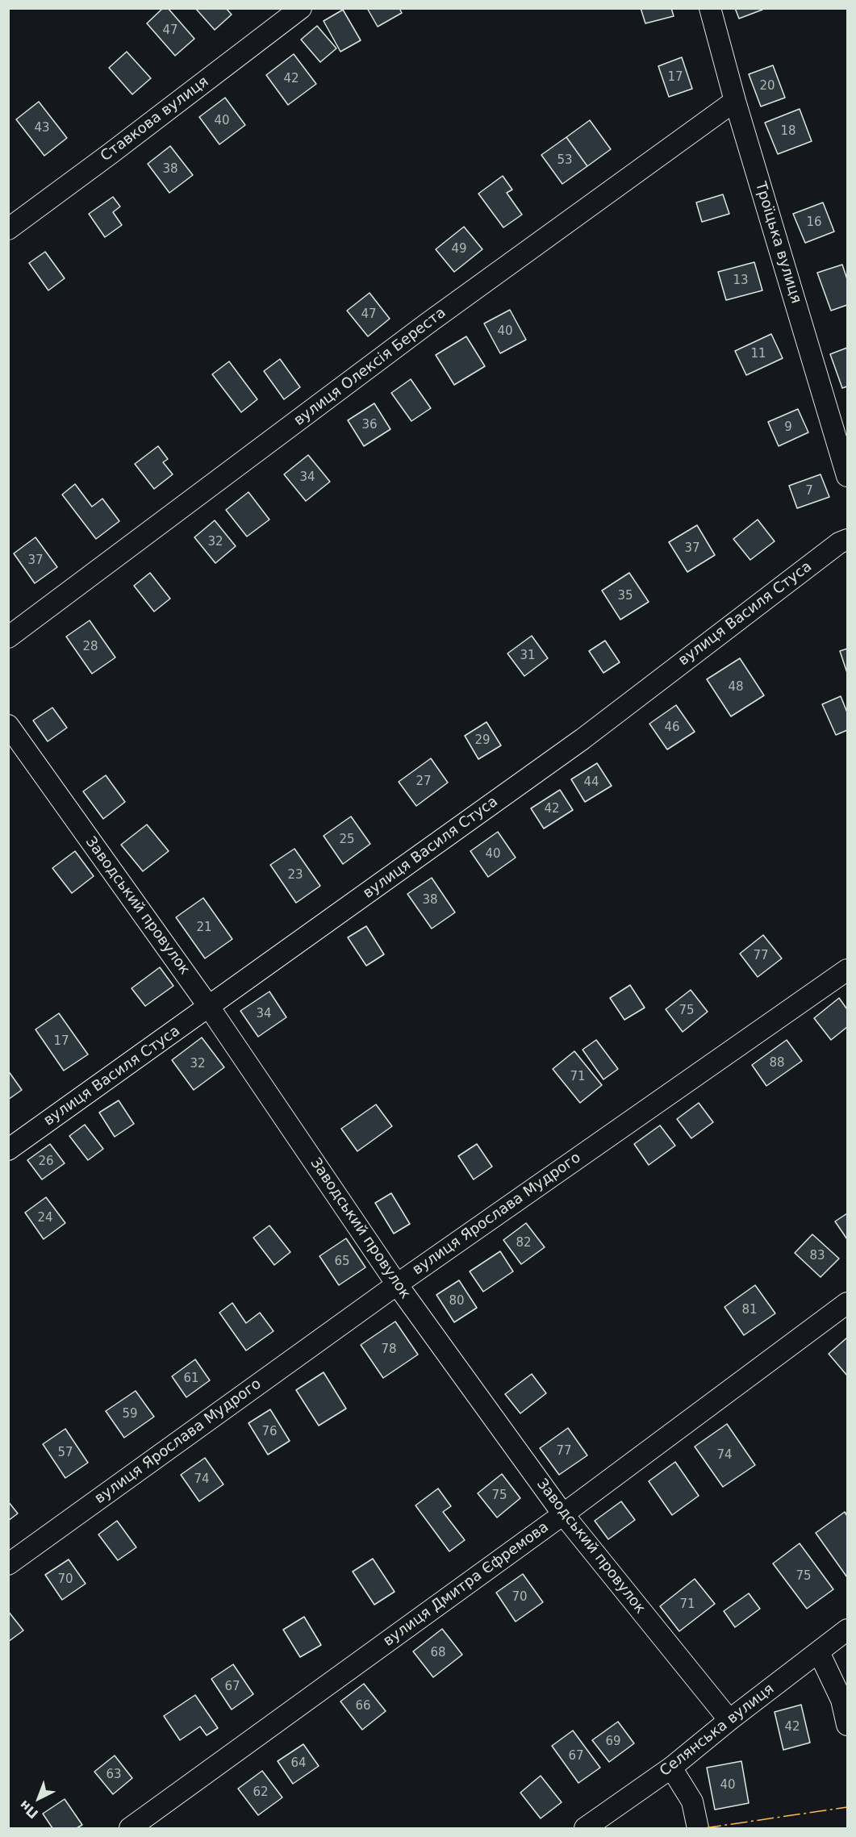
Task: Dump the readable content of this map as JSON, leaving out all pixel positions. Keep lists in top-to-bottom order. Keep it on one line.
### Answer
{"streets":{"street":["Ставкова вулиця","Троїцька вулиця","вулиця Олексія Береста","вулиця Василя Стуса","Заводський провулок","вулиця Ярослава Мудрого","вулиця Дмитра Єфремова","Селянська вулиця"]},"crossings":[["Троїцька вулиця","вулиця Олексія Береста"],["вулиця Василя Стуса","Заводський провулок"],["Заводський провулок","вулиця Ярослава Мудрого"],["Заводський провулок","вулиця Дмитра Єфремова"],["Заводський провулок","Селянська вулиця"]],"house_numbers":["47","17","42","20","40","43","18","53","38","16","49","13","47","40","11","36","9","34","7","32","37","37","35","28","31","48","46","29","27","44","42","25","40","23","38","21","77","75","34","17","88","32","71","26","24","82","83","65","80","81","78","61","59","76","77","57","74","74","75","75","70","70","71","68","67","66","42","69","67","64","63","40","62"],"north":"bottom left"}
